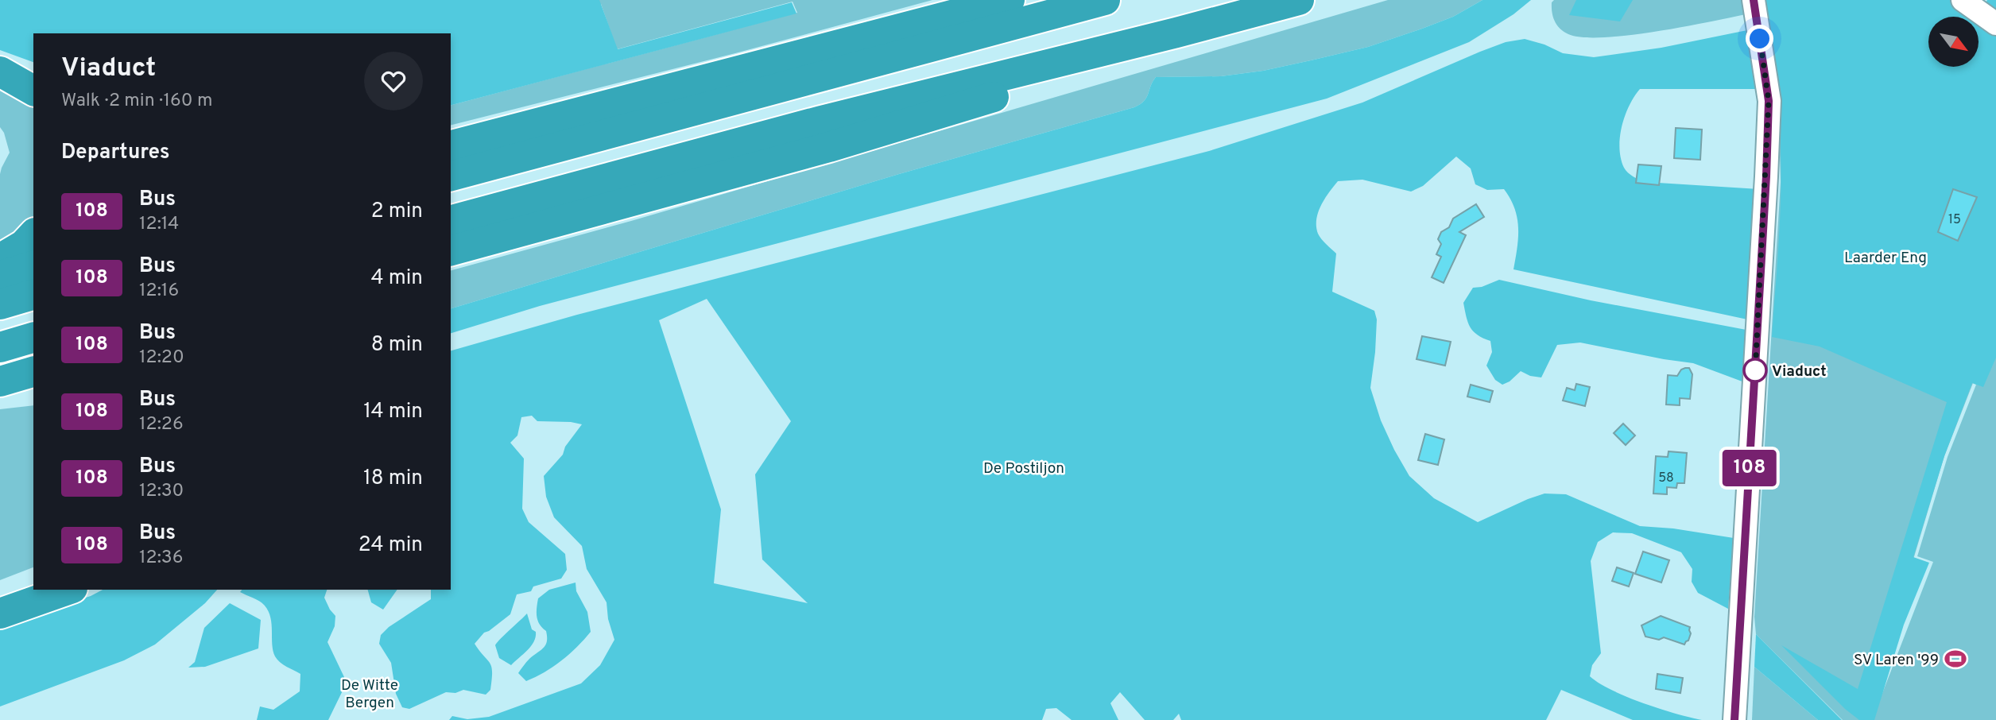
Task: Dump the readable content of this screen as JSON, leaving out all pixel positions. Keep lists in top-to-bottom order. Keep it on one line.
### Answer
{"parks":["Laarder Eng","De Postiljon","De Witte Bergen"],"places":{"other":["Viaduct"],"sports":["SV Laren '99"]},"lines":["bus line 108"],"house_numbers":["15","58"],"north":"bottom right","page":{"on_map":"108","heading":[["Viaduct","Walk · 2 min · 160 m"],"Departures"],"list":[{"mark":"108","name":"Bus","note":"12:14","value":"2 min"},{"mark":"108","name":"Bus","note":"12:16","value":"4 min"},{"mark":"108","name":"Bus","note":"12:20","value":"8 min"},{"mark":"108","name":"Bus","note":"12:26","value":"14 min"},{"mark":"108","name":"Bus","note":"12:30","value":"18 min"},{"mark":"108","name":"Bus","note":"12:36","value":"24 min"}]}}
